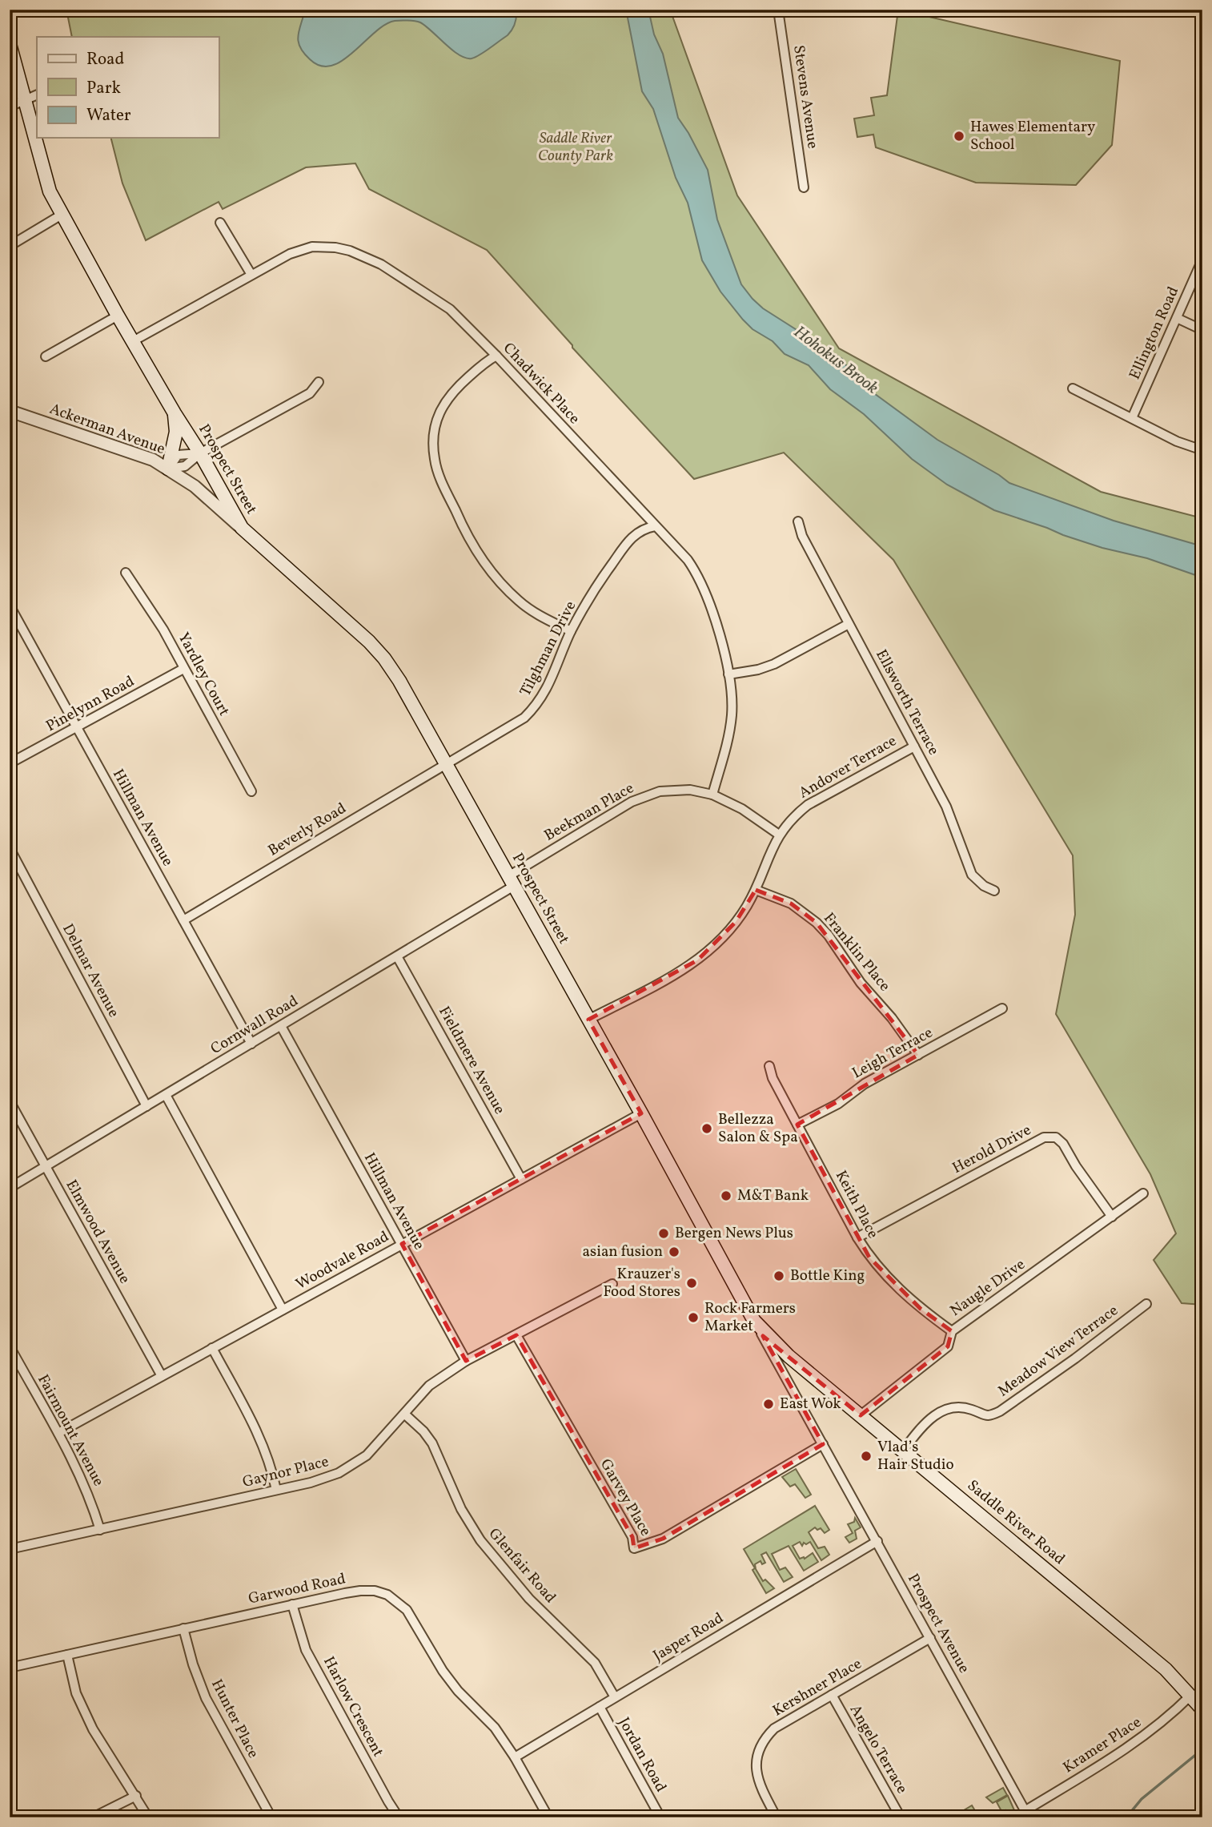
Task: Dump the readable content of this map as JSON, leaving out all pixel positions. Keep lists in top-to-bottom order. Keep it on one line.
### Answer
{"streets":{"main road":["Prospect Street","Saddle River Road"],"street":["Stevens Avenue","Ellington Road","Chadwick Place","Ackerman Avenue","Tilghman Drive","Yardley Court","Ellsworth Terrace","Pinelynn Road","Andover Terrace","Beekman Place","Hillman Avenue","Beverly Road","Franklin Place","Delmar Avenue","Cornwall Road","Leigh Terrace","Fieldmere Avenue","Herold Drive","Keith Place","Elmwood Avenue","Woodvale Road","Naugle Drive","Meadow View Terrace","Fairmount Avenue","Gaynor Place","Garvey Place","Glenfair Road","Garwood Road","Prospect Avenue","Jasper Road","Kershner Place","Harlow Crescent","Hunter Place","Kramer Place","Angelo Terrace","Jordan Road"]},"crossings":[["Chadwick Place","Prospect Street"],["Chadwick Place","Tilghman Drive"],["Chadwick Place","Beekman Place"],["Ackerman Avenue","Prospect Street"],["Prospect Street","Tilghman Drive"],["Prospect Street","Andover Terrace"],["Prospect Street","Beekman Place"],["Prospect Street","Beverly Road"],["Prospect Street","Cornwall Road"],["Prospect Street","Woodvale Road"],["Prospect Street","Garvey Place"],["Prospect Street","Saddle River Road"],["Prospect Street","Prospect Avenue"],["Tilghman Drive","Beverly Road"],["Yardley Court","Pinelynn Road"],["Ellsworth Terrace","Andover Terrace"],["Pinelynn Road","Hillman Avenue"],["Andover Terrace","Beekman Place"],["Andover Terrace","Franklin Place"],["Beekman Place","Cornwall Road"],["Hillman Avenue","Beverly Road"],["Hillman Avenue","Cornwall Road"],["Hillman Avenue","Woodvale Road"],["Hillman Avenue","Gaynor Place"],["Franklin Place","Leigh Terrace"],["Delmar Avenue","Cornwall Road"],["Cornwall Road","Fieldmere Avenue"],["Cornwall Road","Elmwood Avenue"],["Leigh Terrace","Keith Place"],["Fieldmere Avenue","Woodvale Road"],["Herold Drive","Keith Place"],["Herold Drive","Naugle Drive"],["Keith Place","Naugle Drive"],["Elmwood Avenue","Woodvale Road"],["Woodvale Road","Fairmount Avenue"],["Naugle Drive","Saddle River Road"],["Meadow View Terrace","Saddle River Road"],["Fairmount Avenue","Gaynor Place"],["Gaynor Place","Garvey Place"],["Gaynor Place","Glenfair Road"],["Garvey Place","Prospect Avenue"],["Saddle River Road","Kramer Place"],["Glenfair Road","Jasper Road"],["Garwood Road","Jasper Road"],["Garwood Road","Harlow Crescent"],["Garwood Road","Hunter Place"],["Prospect Avenue","Jasper Road"],["Prospect Avenue","Kershner Place"],["Prospect Avenue","Kramer Place"],["Jasper Road","Jordan Road"],["Kershner Place","Angelo Terrace"]],"water":["Hohokus Brook"],"parks":["Saddle River County Park"],"places":["Hawes Elementary School","Bellezza Salon & Spa","M&T Bank","Bergen News Plus","asian fusion","Bottle King","Krauzer's Food Stores","Rock Farmers Market","East Wok","Vlad’s Hair Studio"],"legend":["Road","Park","Water"]}
